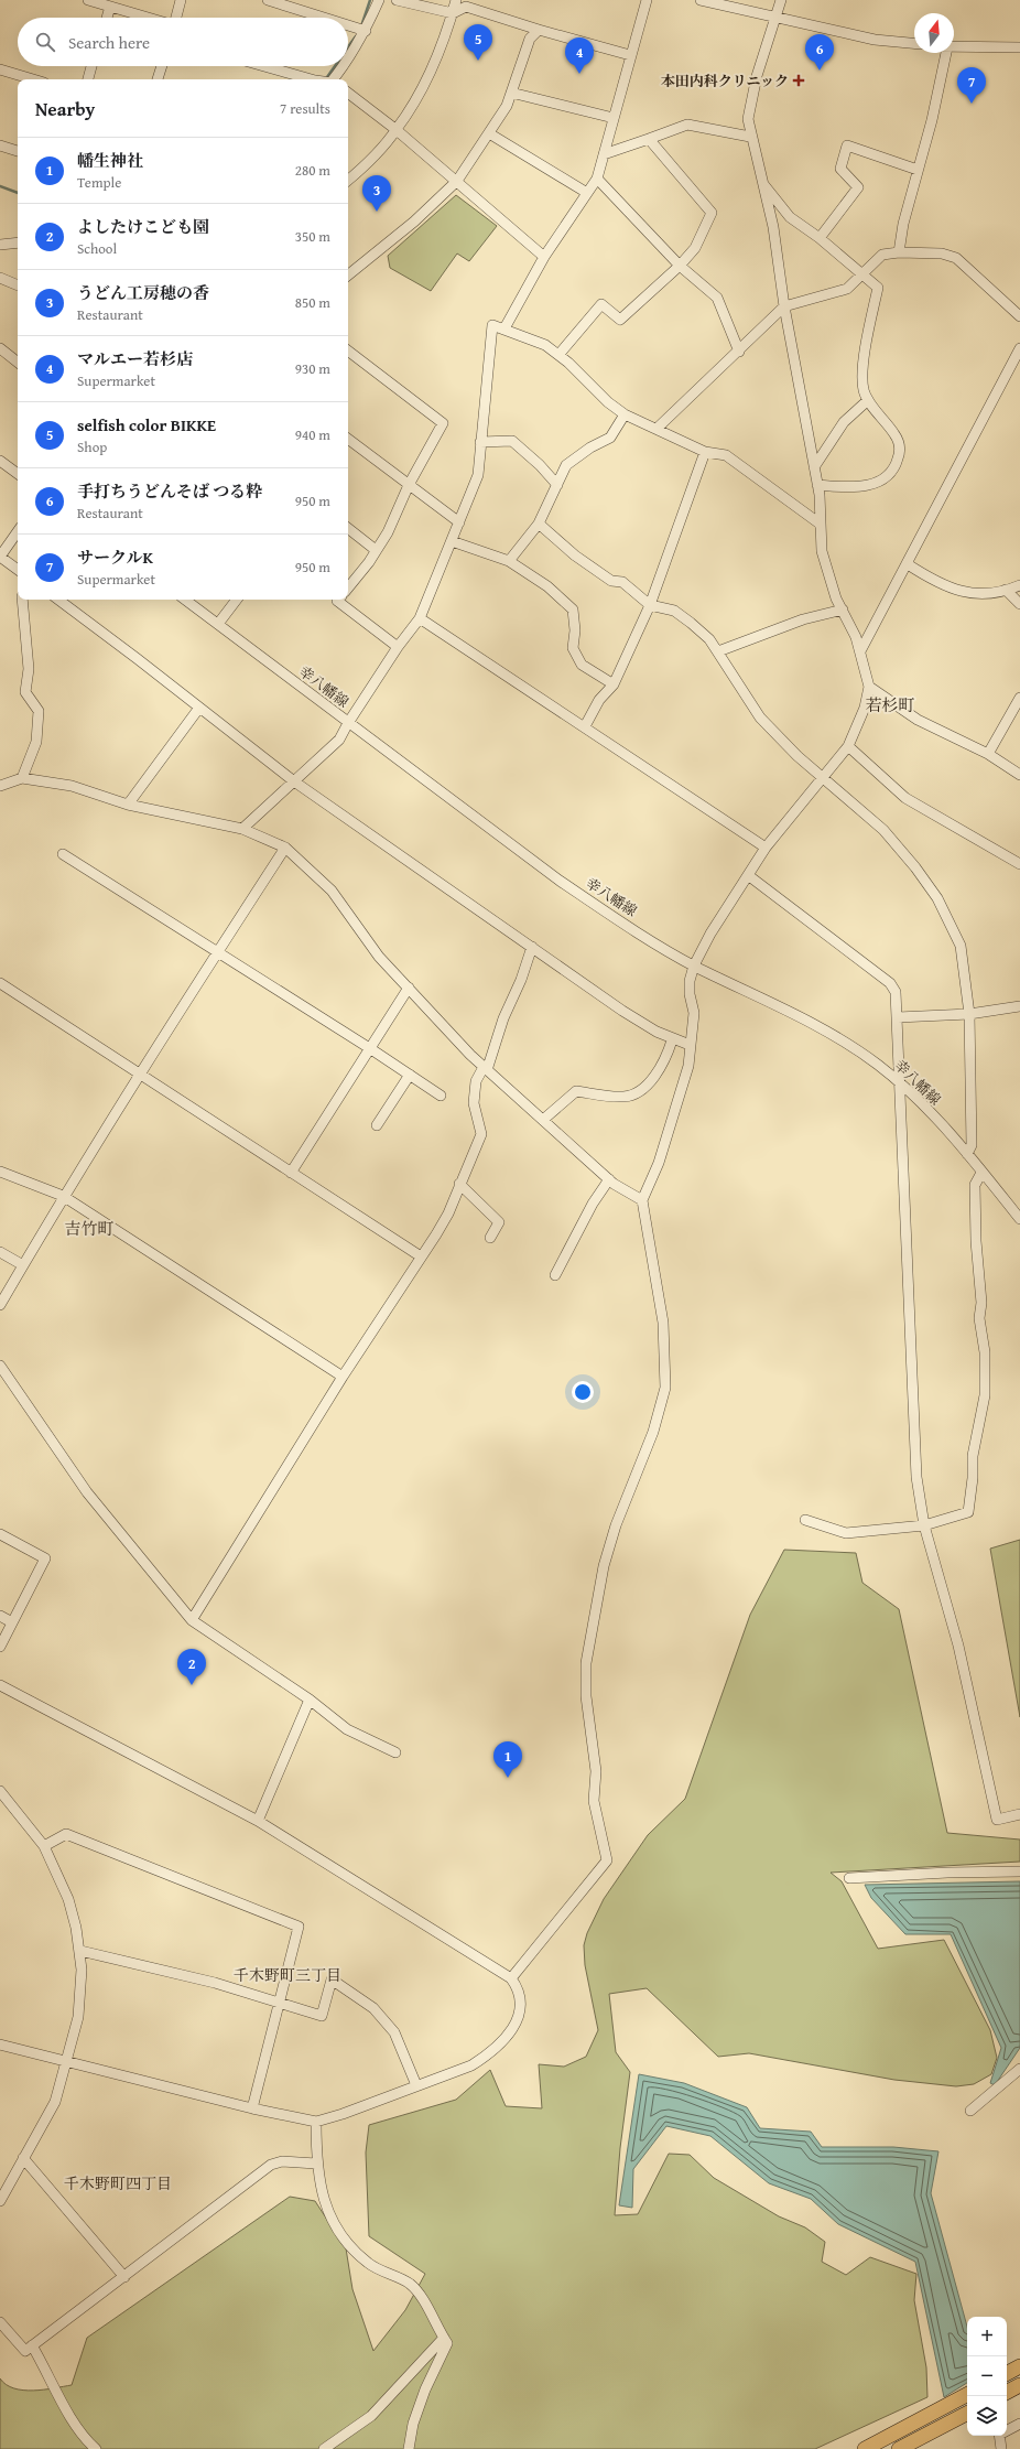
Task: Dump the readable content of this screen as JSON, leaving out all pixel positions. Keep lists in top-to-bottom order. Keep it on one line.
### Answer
{"streets":{"street":["幸八幡線"]},"districts":["若杉町","吉竹町","千木野町三丁目","千木野町四丁目"],"places":{"health":["本田内科クリニック"]},"north":"top","page":{"search":"Search here","pins":["5","6","4","7","3","2","1"],"heading":["Nearby","7 results"],"list":[{"mark":"1","name":"幡生神社","note":"Temple","value":"280 m"},{"mark":"2","name":"よしたけこども園","note":"School","value":"350 m"},{"mark":"3","name":"うどん工房穂の香","note":"Restaurant","value":"850 m"},{"mark":"4","name":"マルエー若杉店","note":"Supermarket","value":"930 m"},{"mark":"5","name":"selfish color BIKKE","note":"Shop","value":"940 m"},{"mark":"6","name":"手打ちうどんそば つる粋","note":"Restaurant","value":"950 m"},{"mark":"7","name":"サークルK","note":"Supermarket","value":"950 m"}],"map_buttons":["+","−"]}}
